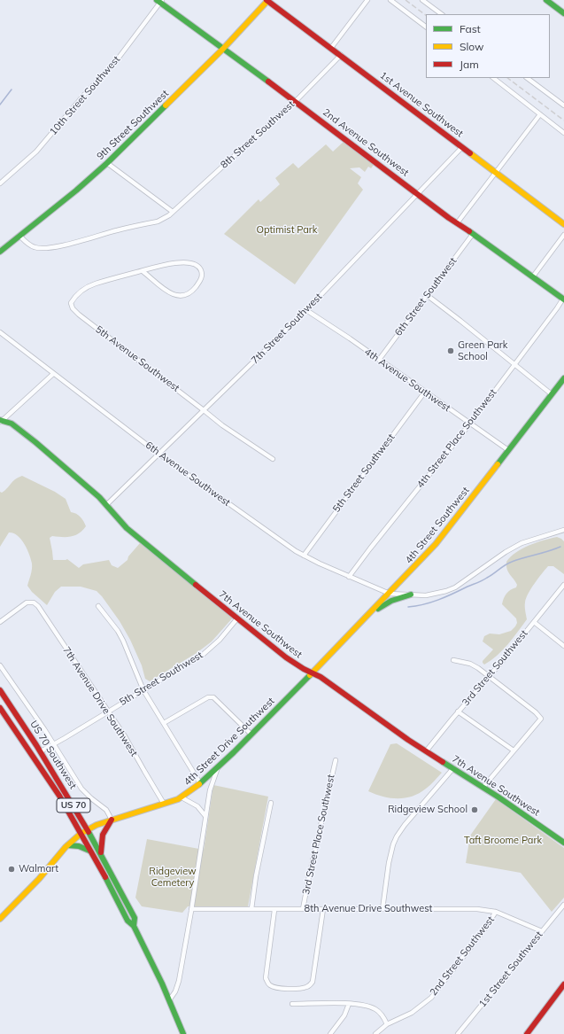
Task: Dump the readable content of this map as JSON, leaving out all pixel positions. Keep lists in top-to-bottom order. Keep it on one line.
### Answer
{"streets":{"main road":["1st Avenue Southwest","9th Street Southwest","2nd Avenue Southwest","4th Street Southwest","7th Avenue Southwest","4th Street Drive Southwest","US 70 Southwest","US 70"],"street":["10th Street Southwest","8th Street Southwest","6th Street Southwest","7th Street Southwest","5th Avenue Southwest","4th Avenue Southwest","4th Street Place Southwest","5th Street Southwest","6th Avenue Southwest","3rd Street Southwest","7th Avenue Drive Southwest","3rd Street Place Southwest","8th Avenue Drive Southwest","2nd Street Southwest","1st Street Southwest"]},"crossings":[["10th Street Southwest","2nd Avenue Southwest"],["1st Avenue Southwest","9th Street Southwest"],["1st Avenue Southwest","8th Street Southwest"],["1st Avenue Southwest","7th Street Southwest"],["9th Street Southwest","8th Street Southwest"],["9th Street Southwest","2nd Avenue Southwest"],["8th Street Southwest","2nd Avenue Southwest"],["2nd Avenue Southwest","6th Street Southwest"],["2nd Avenue Southwest","7th Street Southwest"],["2nd Avenue Southwest","4th Street Place Southwest"],["6th Street Southwest","4th Avenue Southwest"],["7th Street Southwest","5th Avenue Southwest"],["7th Street Southwest","4th Avenue Southwest"],["7th Street Southwest","6th Avenue Southwest"],["7th Street Southwest","7th Avenue Southwest"],["4th Avenue Southwest","4th Street Place Southwest"],["4th Avenue Southwest","5th Street Southwest"],["4th Avenue Southwest","4th Street Southwest"],["4th Street Place Southwest","6th Avenue Southwest"],["5th Street Southwest","6th Avenue Southwest"],["5th Street Southwest","7th Avenue Southwest"],["5th Street Southwest","7th Avenue Drive Southwest"],["5th Street Southwest","US 70 Southwest"],["6th Avenue Southwest","4th Street Southwest"],["4th Street Southwest","7th Avenue Southwest"],["4th Street Southwest","4th Street Drive Southwest"],["7th Avenue Southwest","3rd Street Southwest"],["7th Avenue Southwest","4th Street Drive Southwest"],["7th Avenue Drive Southwest","4th Street Drive Southwest"],["4th Street Drive Southwest","US 70 Southwest"],["3rd Street Place Southwest","8th Avenue Drive Southwest"],["8th Avenue Drive Southwest","2nd Street Southwest"],["8th Avenue Drive Southwest","1st Street Southwest"]],"parks":["Optimist Park","Taft Broome Park","Ridgeview Cemetery"],"places":["Green Park School","Ridgeview School","Walmart"],"legend":["Fast","Slow","Jam"]}
